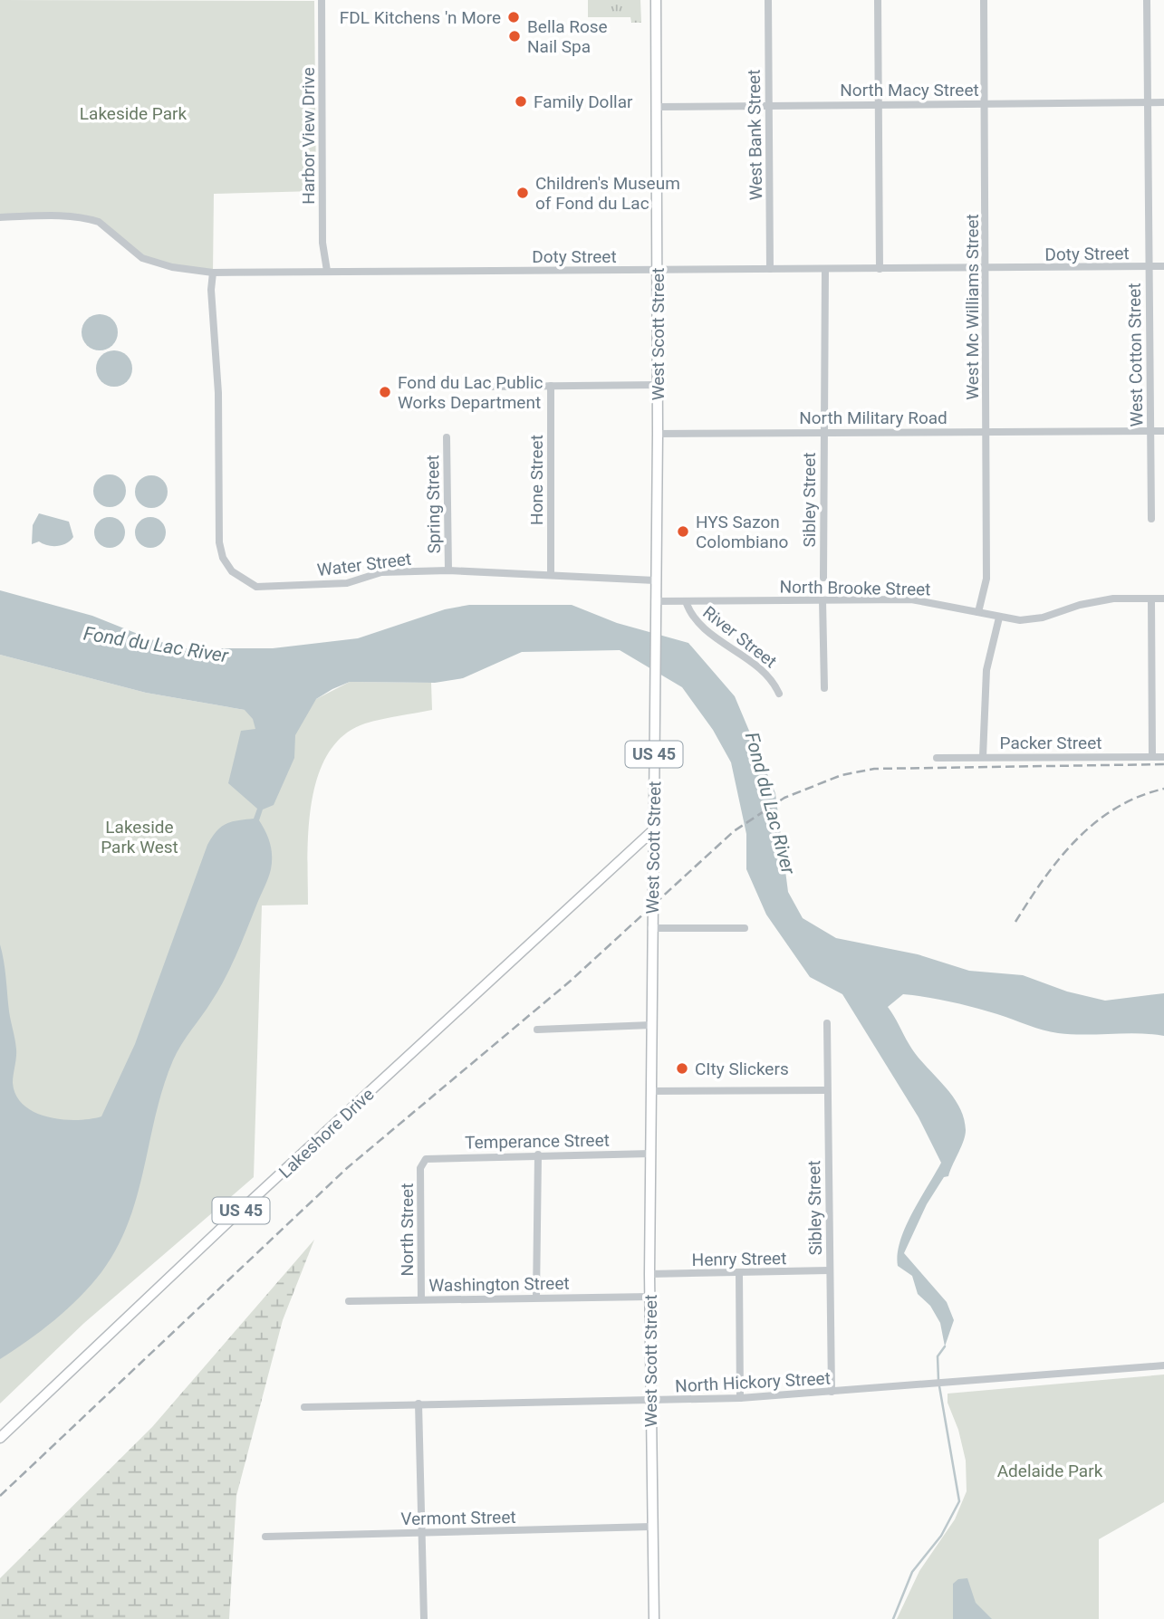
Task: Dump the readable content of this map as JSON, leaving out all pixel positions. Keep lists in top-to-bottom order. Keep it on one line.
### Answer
{"streets":{"main road":["West Scott Street","US 45","Lakeshore Drive"],"street":["North Macy Street","West Bank Street","Harbor View Drive","Doty Street","West Mc Williams Street","West Cotton Street","North Military Road","Hone Street","Sibley Street","Spring Street","Water Street","North Brooke Street","River Street","Packer Street","Temperance Street","North Street","Henry Street","Washington Street","North Hickory Street","Vermont Street"]},"crossings":[["North Macy Street","West Bank Street"],["North Macy Street","West Mc Williams Street"],["North Macy Street","West Scott Street"],["North Macy Street","West Cotton Street"],["West Bank Street","Doty Street"],["Harbor View Drive","Doty Street"],["Doty Street","West Mc Williams Street"],["Doty Street","West Scott Street"],["Doty Street","West Cotton Street"],["Doty Street","Sibley Street"],["Doty Street","Water Street"],["West Mc Williams Street","North Military Road"],["West Mc Williams Street","North Brooke Street"],["West Scott Street","North Military Road"],["West Scott Street","Water Street"],["West Scott Street","North Brooke Street"],["West Scott Street","Lakeshore Drive"],["West Scott Street","Temperance Street"],["West Scott Street","Henry Street"],["West Scott Street","Washington Street"],["West Scott Street","North Hickory Street"],["West Scott Street","Vermont Street"],["West Cotton Street","North Military Road"],["North Military Road","Sibley Street"],["Hone Street","Water Street"],["Sibley Street","Henry Street"],["Sibley Street","North Hickory Street"],["Spring Street","Water Street"],["North Brooke Street","River Street"],["Temperance Street","North Street"],["North Street","Washington Street"]],"water":["Fond du Lac River"],"parks":["Lakeside Park","Lakeside Park West","Adelaide Park"],"places":["FDL Kitchens 'n More","Bella Rose Nail Spa","Family Dollar","Children's Museum of Fond du Lac","Fond du Lac Public Works Department","HYS Sazon Colombiano","CIty Slickers"]}
